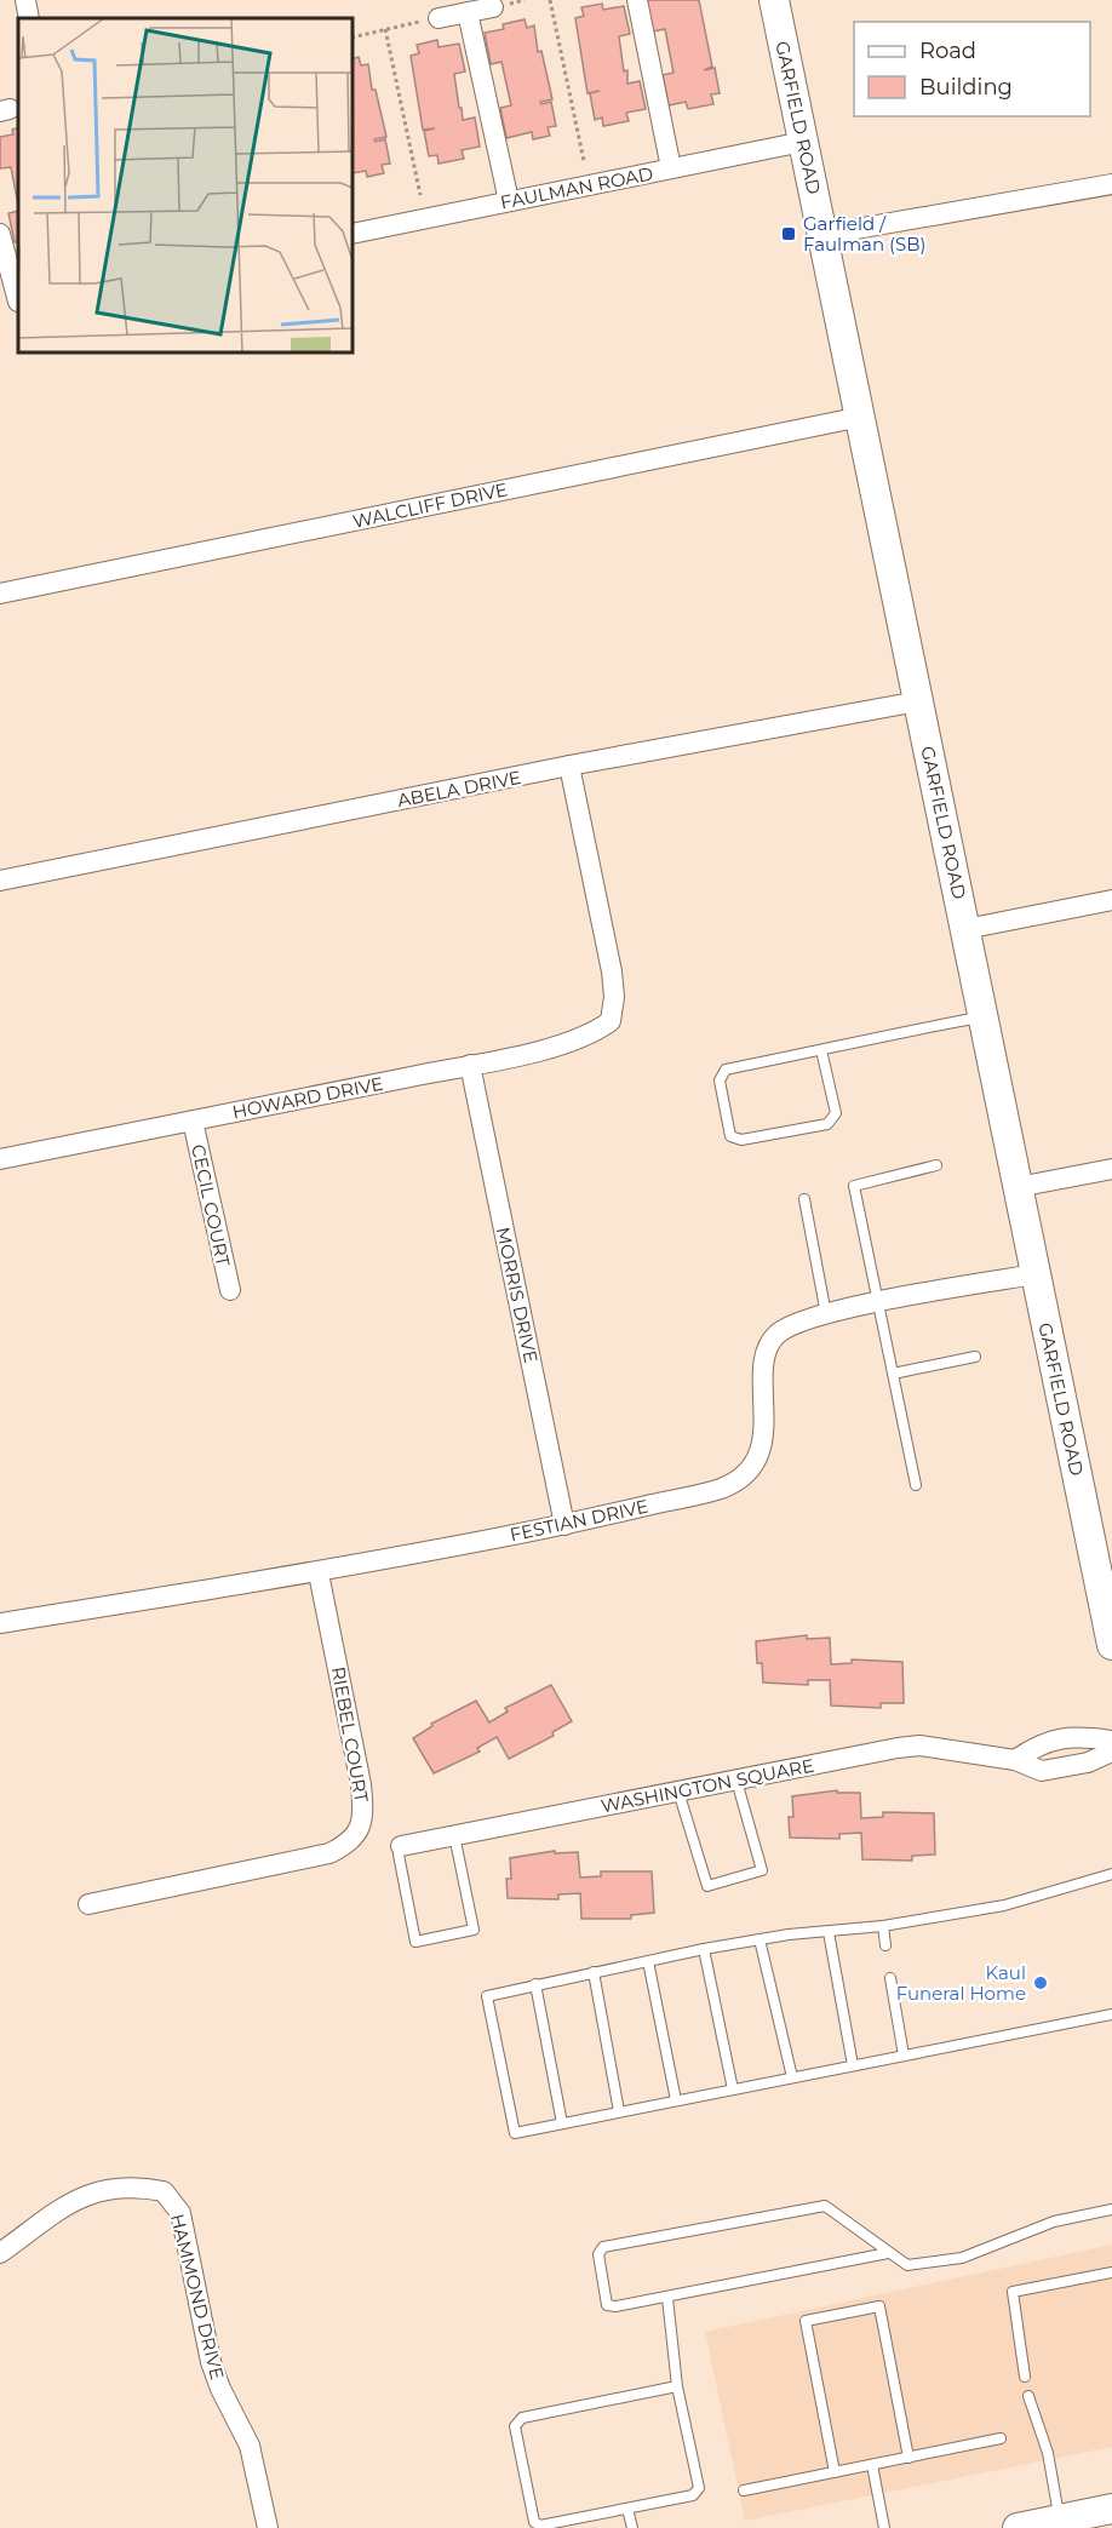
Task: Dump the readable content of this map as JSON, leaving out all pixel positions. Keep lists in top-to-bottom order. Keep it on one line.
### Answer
{"streets":{"main road":["GARFIELD ROAD"],"street":["FAULMAN ROAD","WALCLIFF DRIVE","ABELA DRIVE","HOWARD DRIVE","CECIL COURT","MORRIS DRIVE","FESTIAN DRIVE","RIEBEL COURT","WASHINGTON SQUARE","HAMMOND DRIVE"]},"crossings":[["GARFIELD ROAD","FAULMAN ROAD"],["GARFIELD ROAD","WALCLIFF DRIVE"],["GARFIELD ROAD","ABELA DRIVE"],["GARFIELD ROAD","FESTIAN DRIVE"],["ABELA DRIVE","HOWARD DRIVE"],["HOWARD DRIVE","CECIL COURT"],["HOWARD DRIVE","MORRIS DRIVE"],["MORRIS DRIVE","FESTIAN DRIVE"],["FESTIAN DRIVE","RIEBEL COURT"]],"places":{"transit":["Garfield / Faulman (SB)"],"other":["Kaul Funeral Home"]},"legend":["Road","Building"]}
